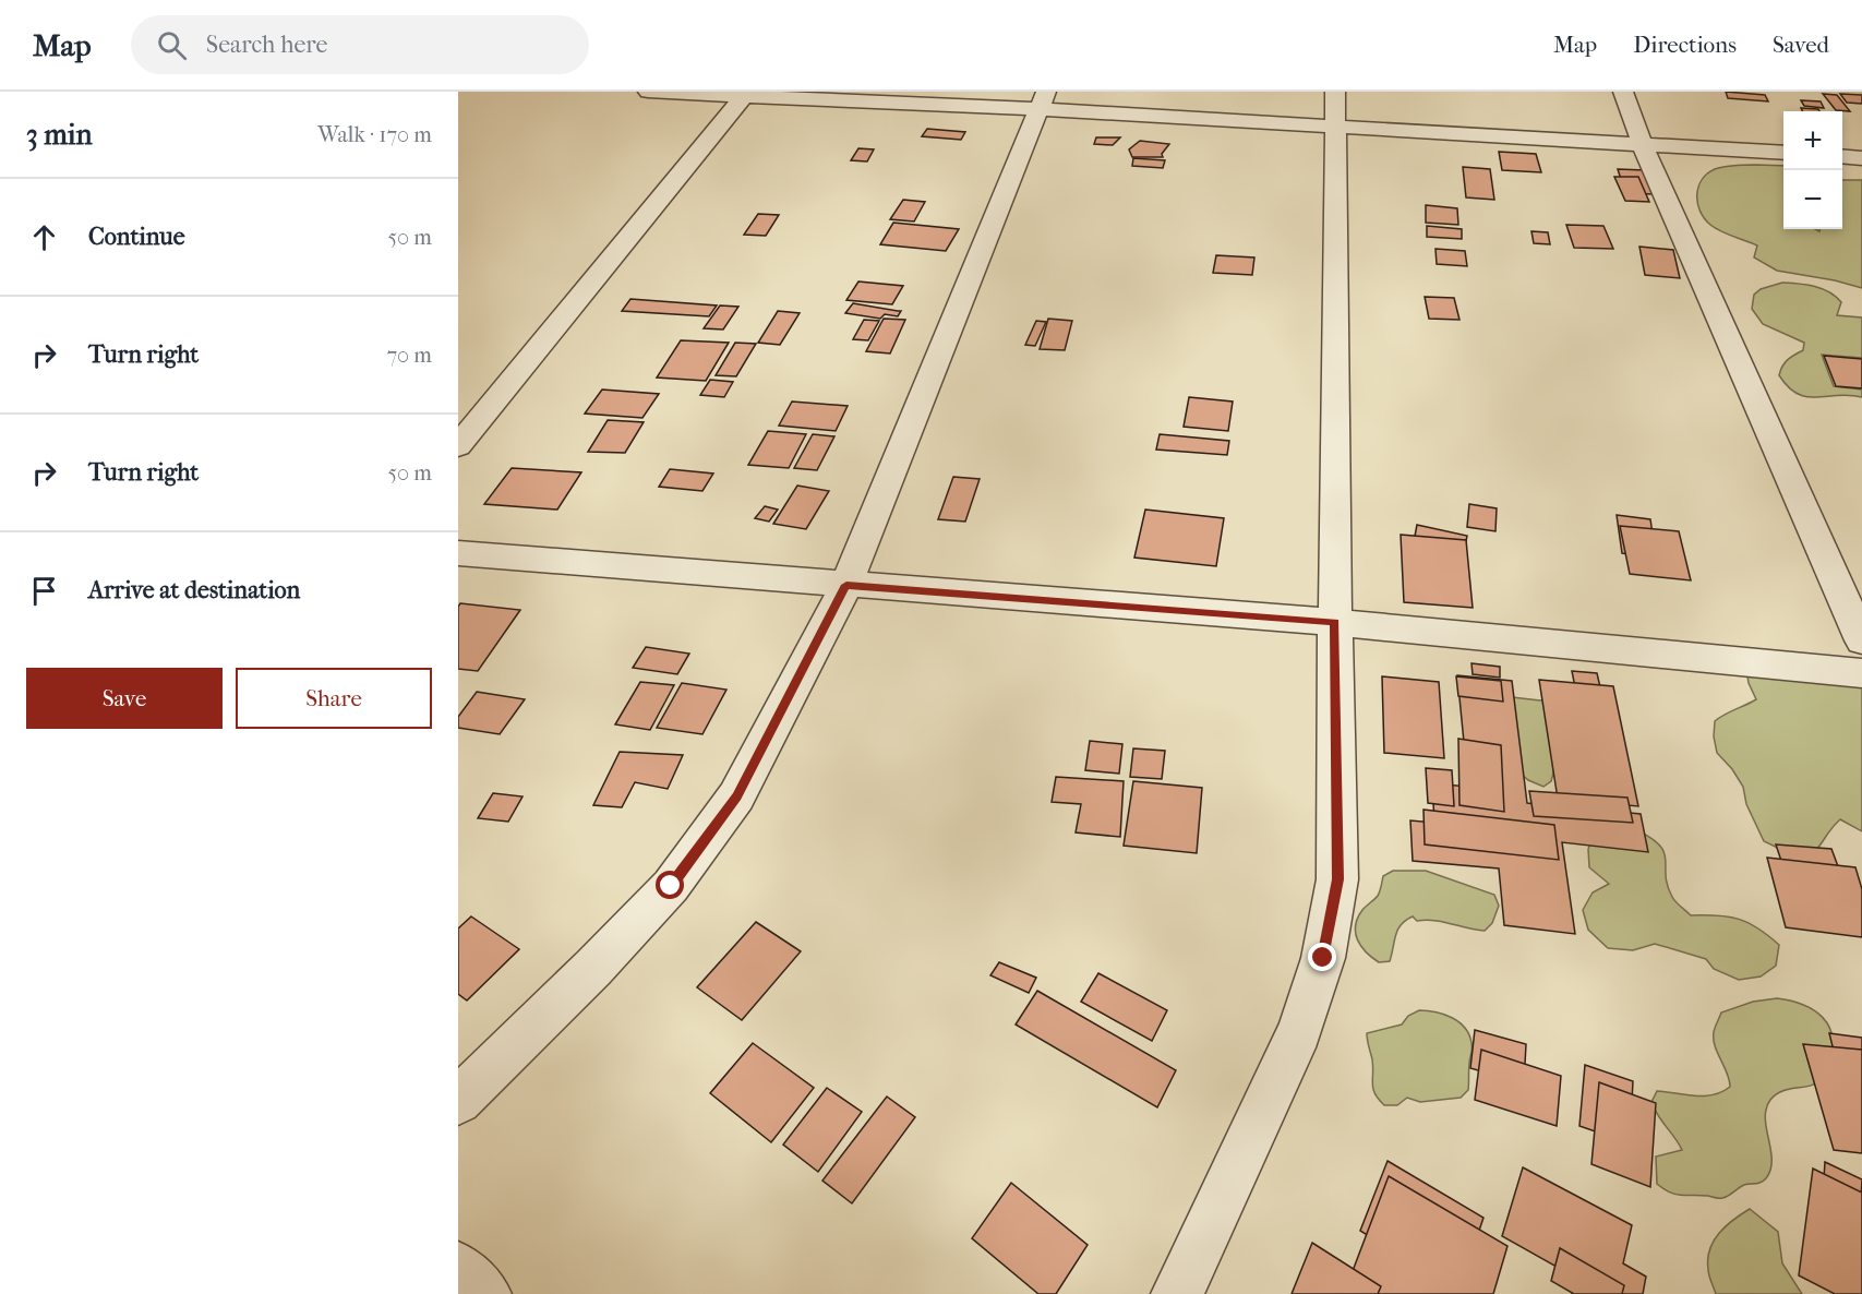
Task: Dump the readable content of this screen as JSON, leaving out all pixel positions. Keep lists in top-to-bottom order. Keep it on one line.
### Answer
{"page":{"header":"Map","search":"Search here","nav":["Map","Directions","Saved"],"heading":["3 min","Walk · 170 m"],"map_buttons":["+","−"],"list":[["Continue","50 m"],["Turn right","70 m"],["Turn right","50 m"],"Arrive at destination"],"buttons":["Save","Share"]}}
